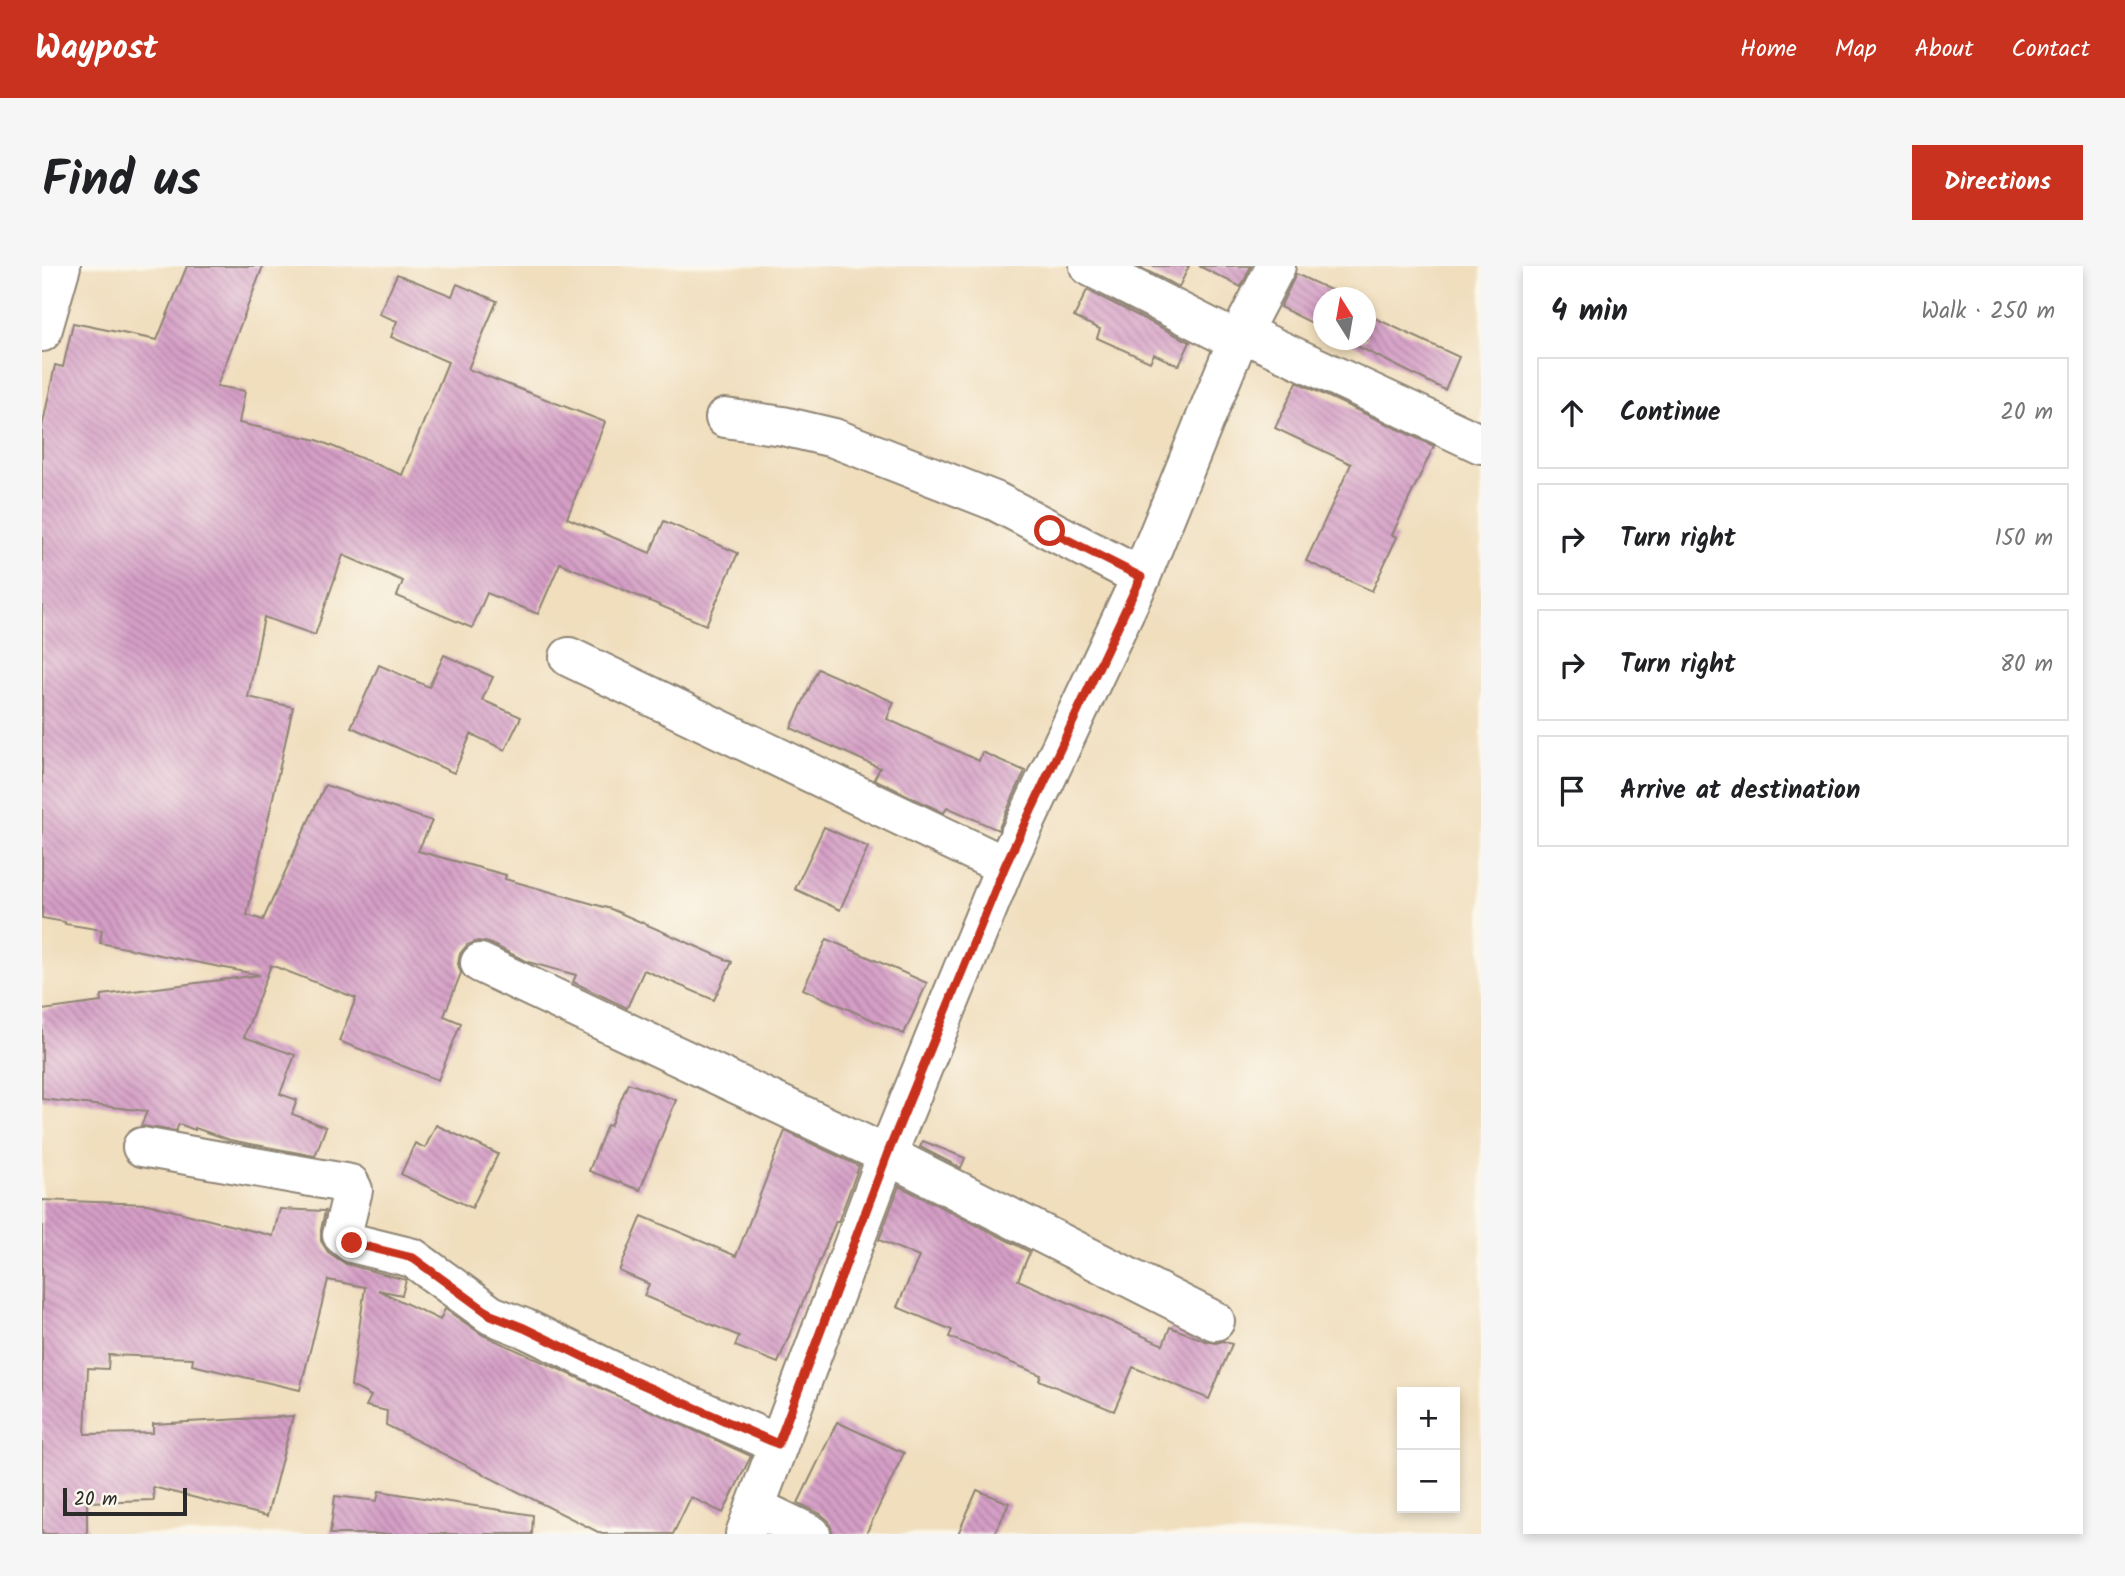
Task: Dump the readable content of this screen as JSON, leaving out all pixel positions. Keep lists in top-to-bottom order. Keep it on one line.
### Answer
{"scale_bar":"20 m","north":"top","page":{"header":"Waypost","nav":["Home","Map","About","Contact"],"title":"Find us","buttons":"Directions","heading":["4 min","Walk · 250 m"],"list":[["Continue","20 m"],["Turn right","150 m"],["Turn right","80 m"],"Arrive at destination"],"map_buttons":["+","−"],"scale":"20 m"}}
